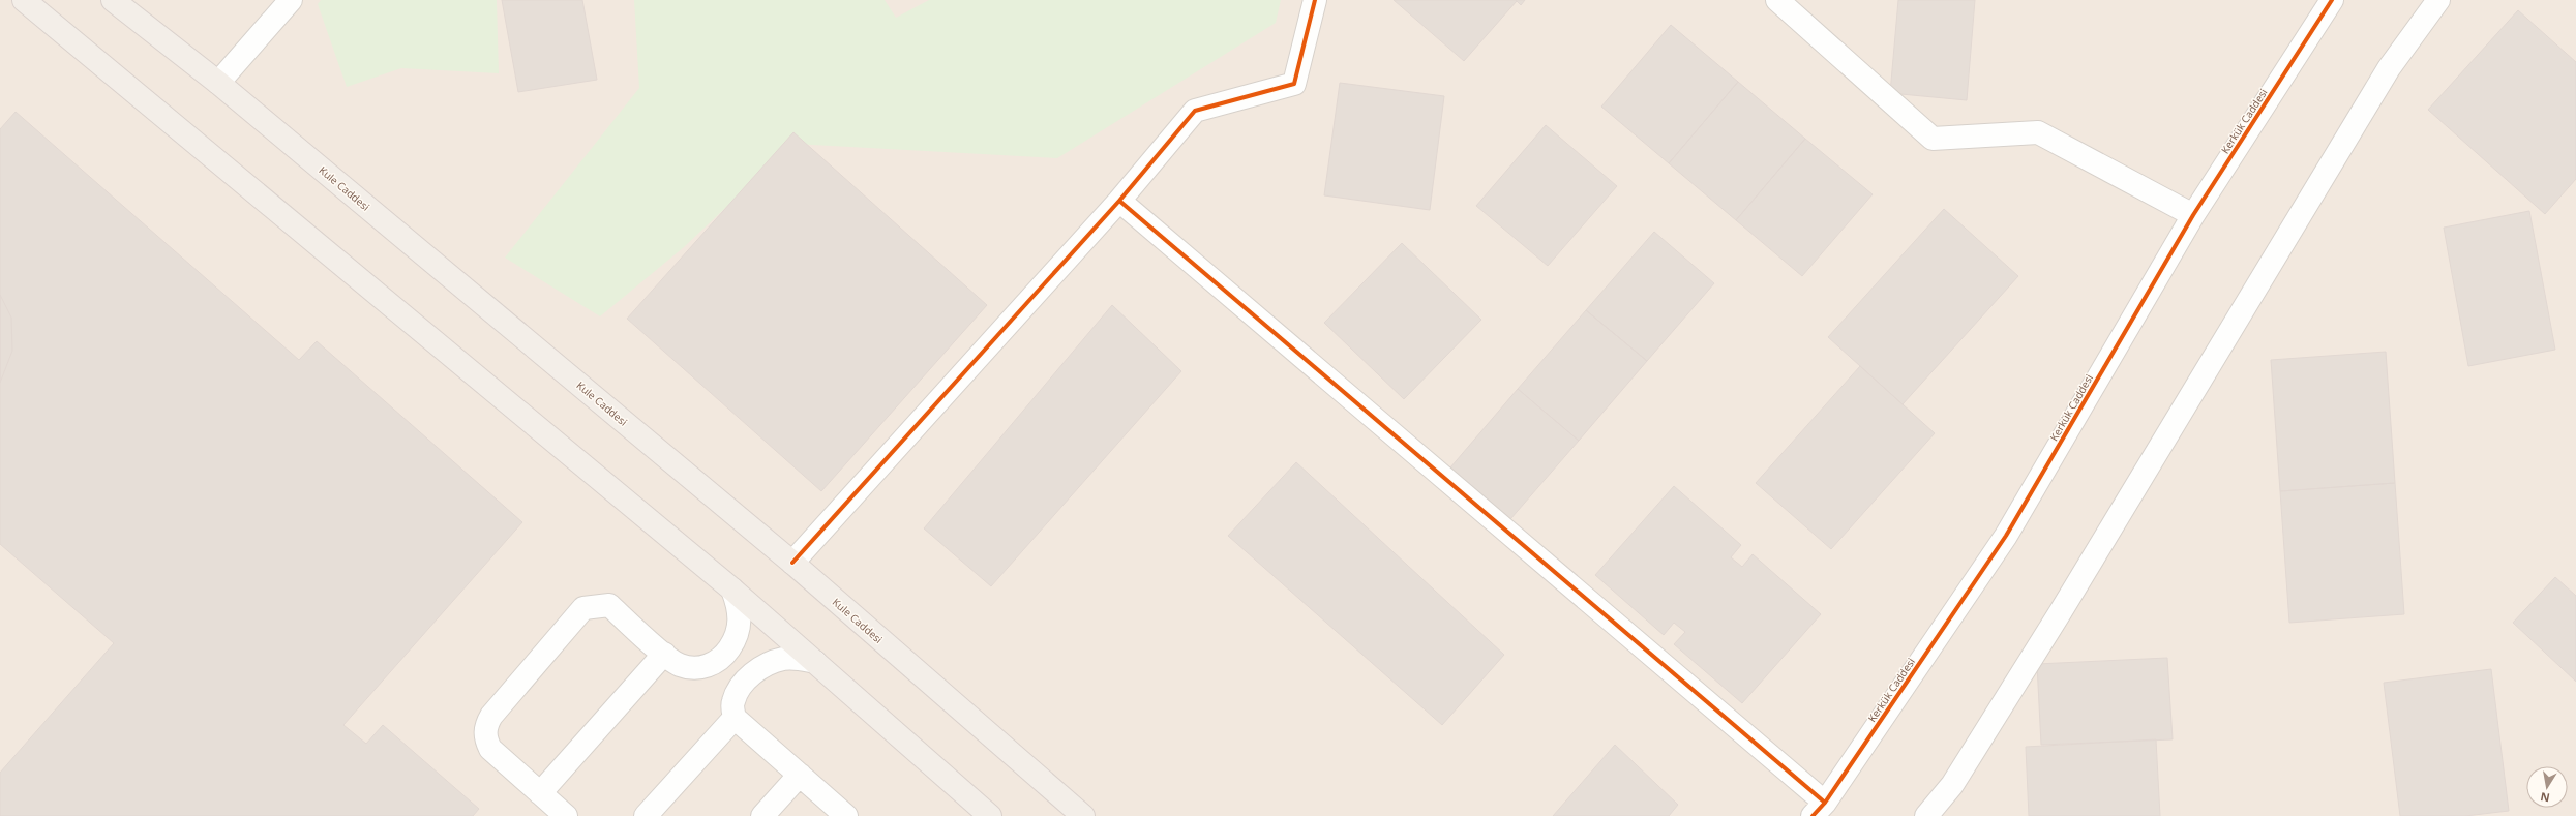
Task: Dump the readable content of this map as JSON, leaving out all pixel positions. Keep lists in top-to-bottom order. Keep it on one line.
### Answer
{"streets":{"main road":["Kule Caddesi"],"street":["Kerkük Caddesi"]},"north":"bottom"}
